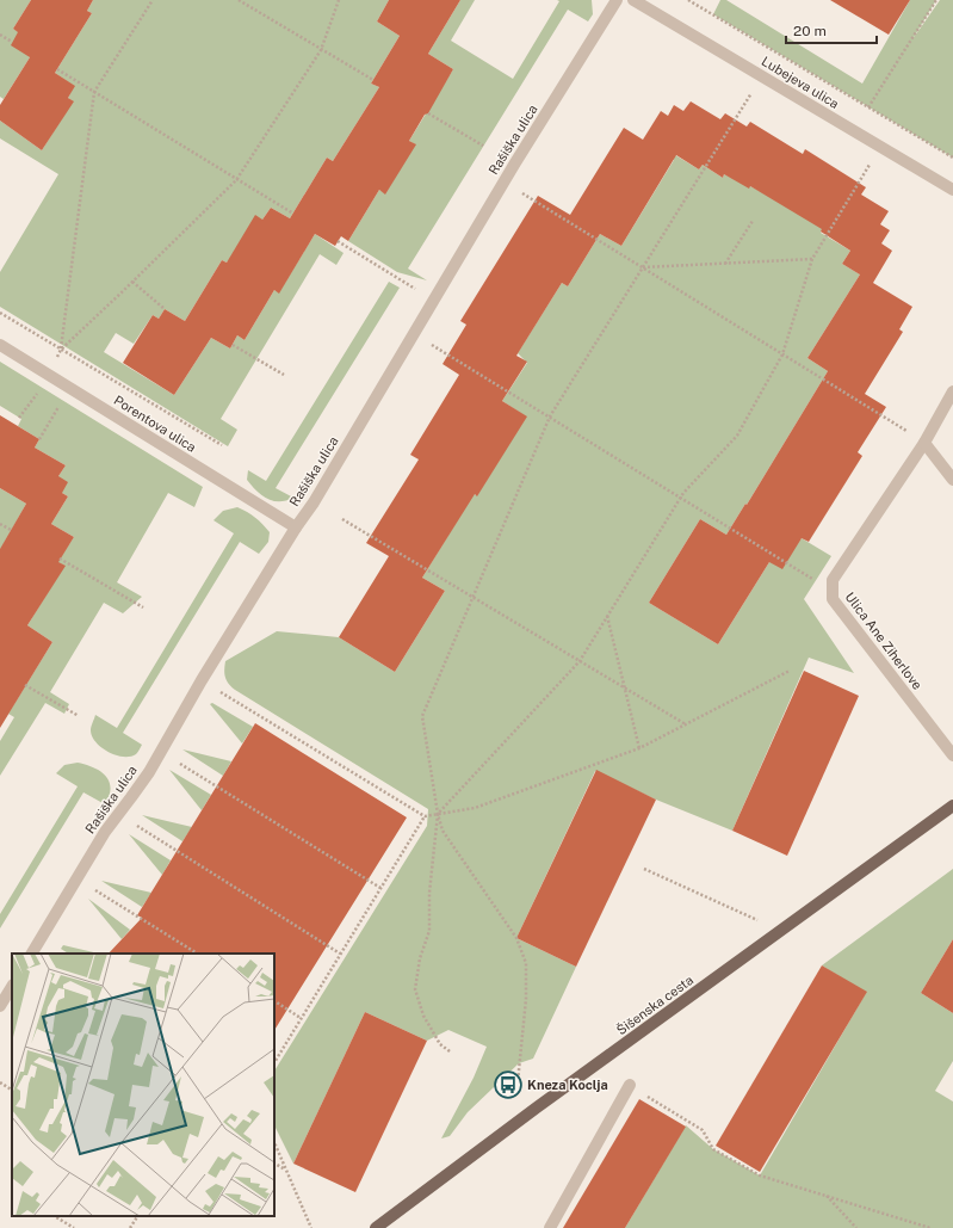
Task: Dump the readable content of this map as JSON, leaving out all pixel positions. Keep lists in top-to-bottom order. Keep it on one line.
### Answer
{"streets":{"main road":["Šišenska cesta"],"street":["Lubejeva ulica","Rašiška ulica","Porentova ulica","Ulica Ane Ziherlove"]},"crossings":[["Rašiška ulica","Porentova ulica"]],"places":{"bus stop":["Kneza Koclja"]},"scale_bar":"20 m"}
